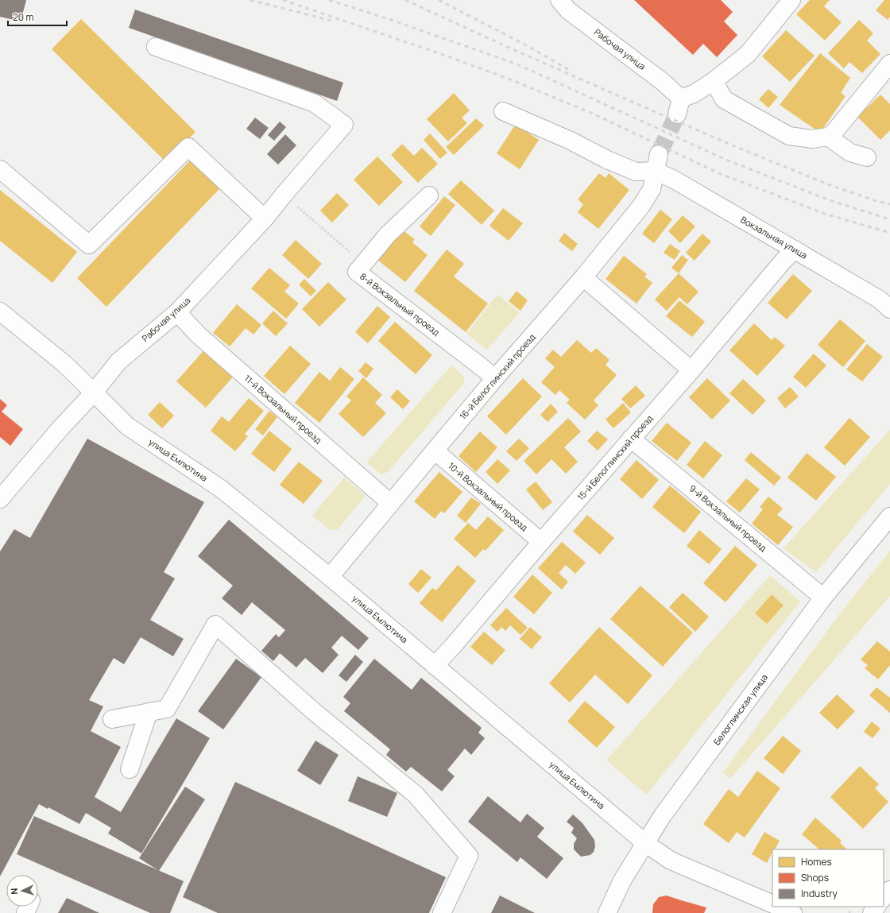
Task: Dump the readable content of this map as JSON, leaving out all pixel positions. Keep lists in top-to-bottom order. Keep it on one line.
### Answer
{"streets":{"street":["Рабочая улица","Вокзальная улица","8-й Вокзальный проезд","16-й Белоглинский проезд","11-й Вокзальный проезд","15-й Белоглинский проезд","улица Емлютина","10-й Вокзальный проезд","9-й Вокзальный проезд","Белоглинская улица"]},"crossings":[["Рабочая улица","11-й Вокзальный проезд"],["Рабочая улица","улица Емлютина"],["Вокзальная улица","16-й Белоглинский проезд"],["Вокзальная улица","15-й Белоглинский проезд"],["8-й Вокзальный проезд","16-й Белоглинский проезд"],["16-й Белоглинский проезд","11-й Вокзальный проезд"],["16-й Белоглинский проезд","улица Емлютина"],["16-й Белоглинский проезд","10-й Вокзальный проезд"],["15-й Белоглинский проезд","улица Емлютина"],["15-й Белоглинский проезд","10-й Вокзальный проезд"],["15-й Белоглинский проезд","9-й Вокзальный проезд"],["улица Емлютина","Белоглинская улица"],["9-й Вокзальный проезд","Белоглинская улица"]],"legend":["Homes","Shops","Industry"],"scale_bar":"20 m","north":"left"}
